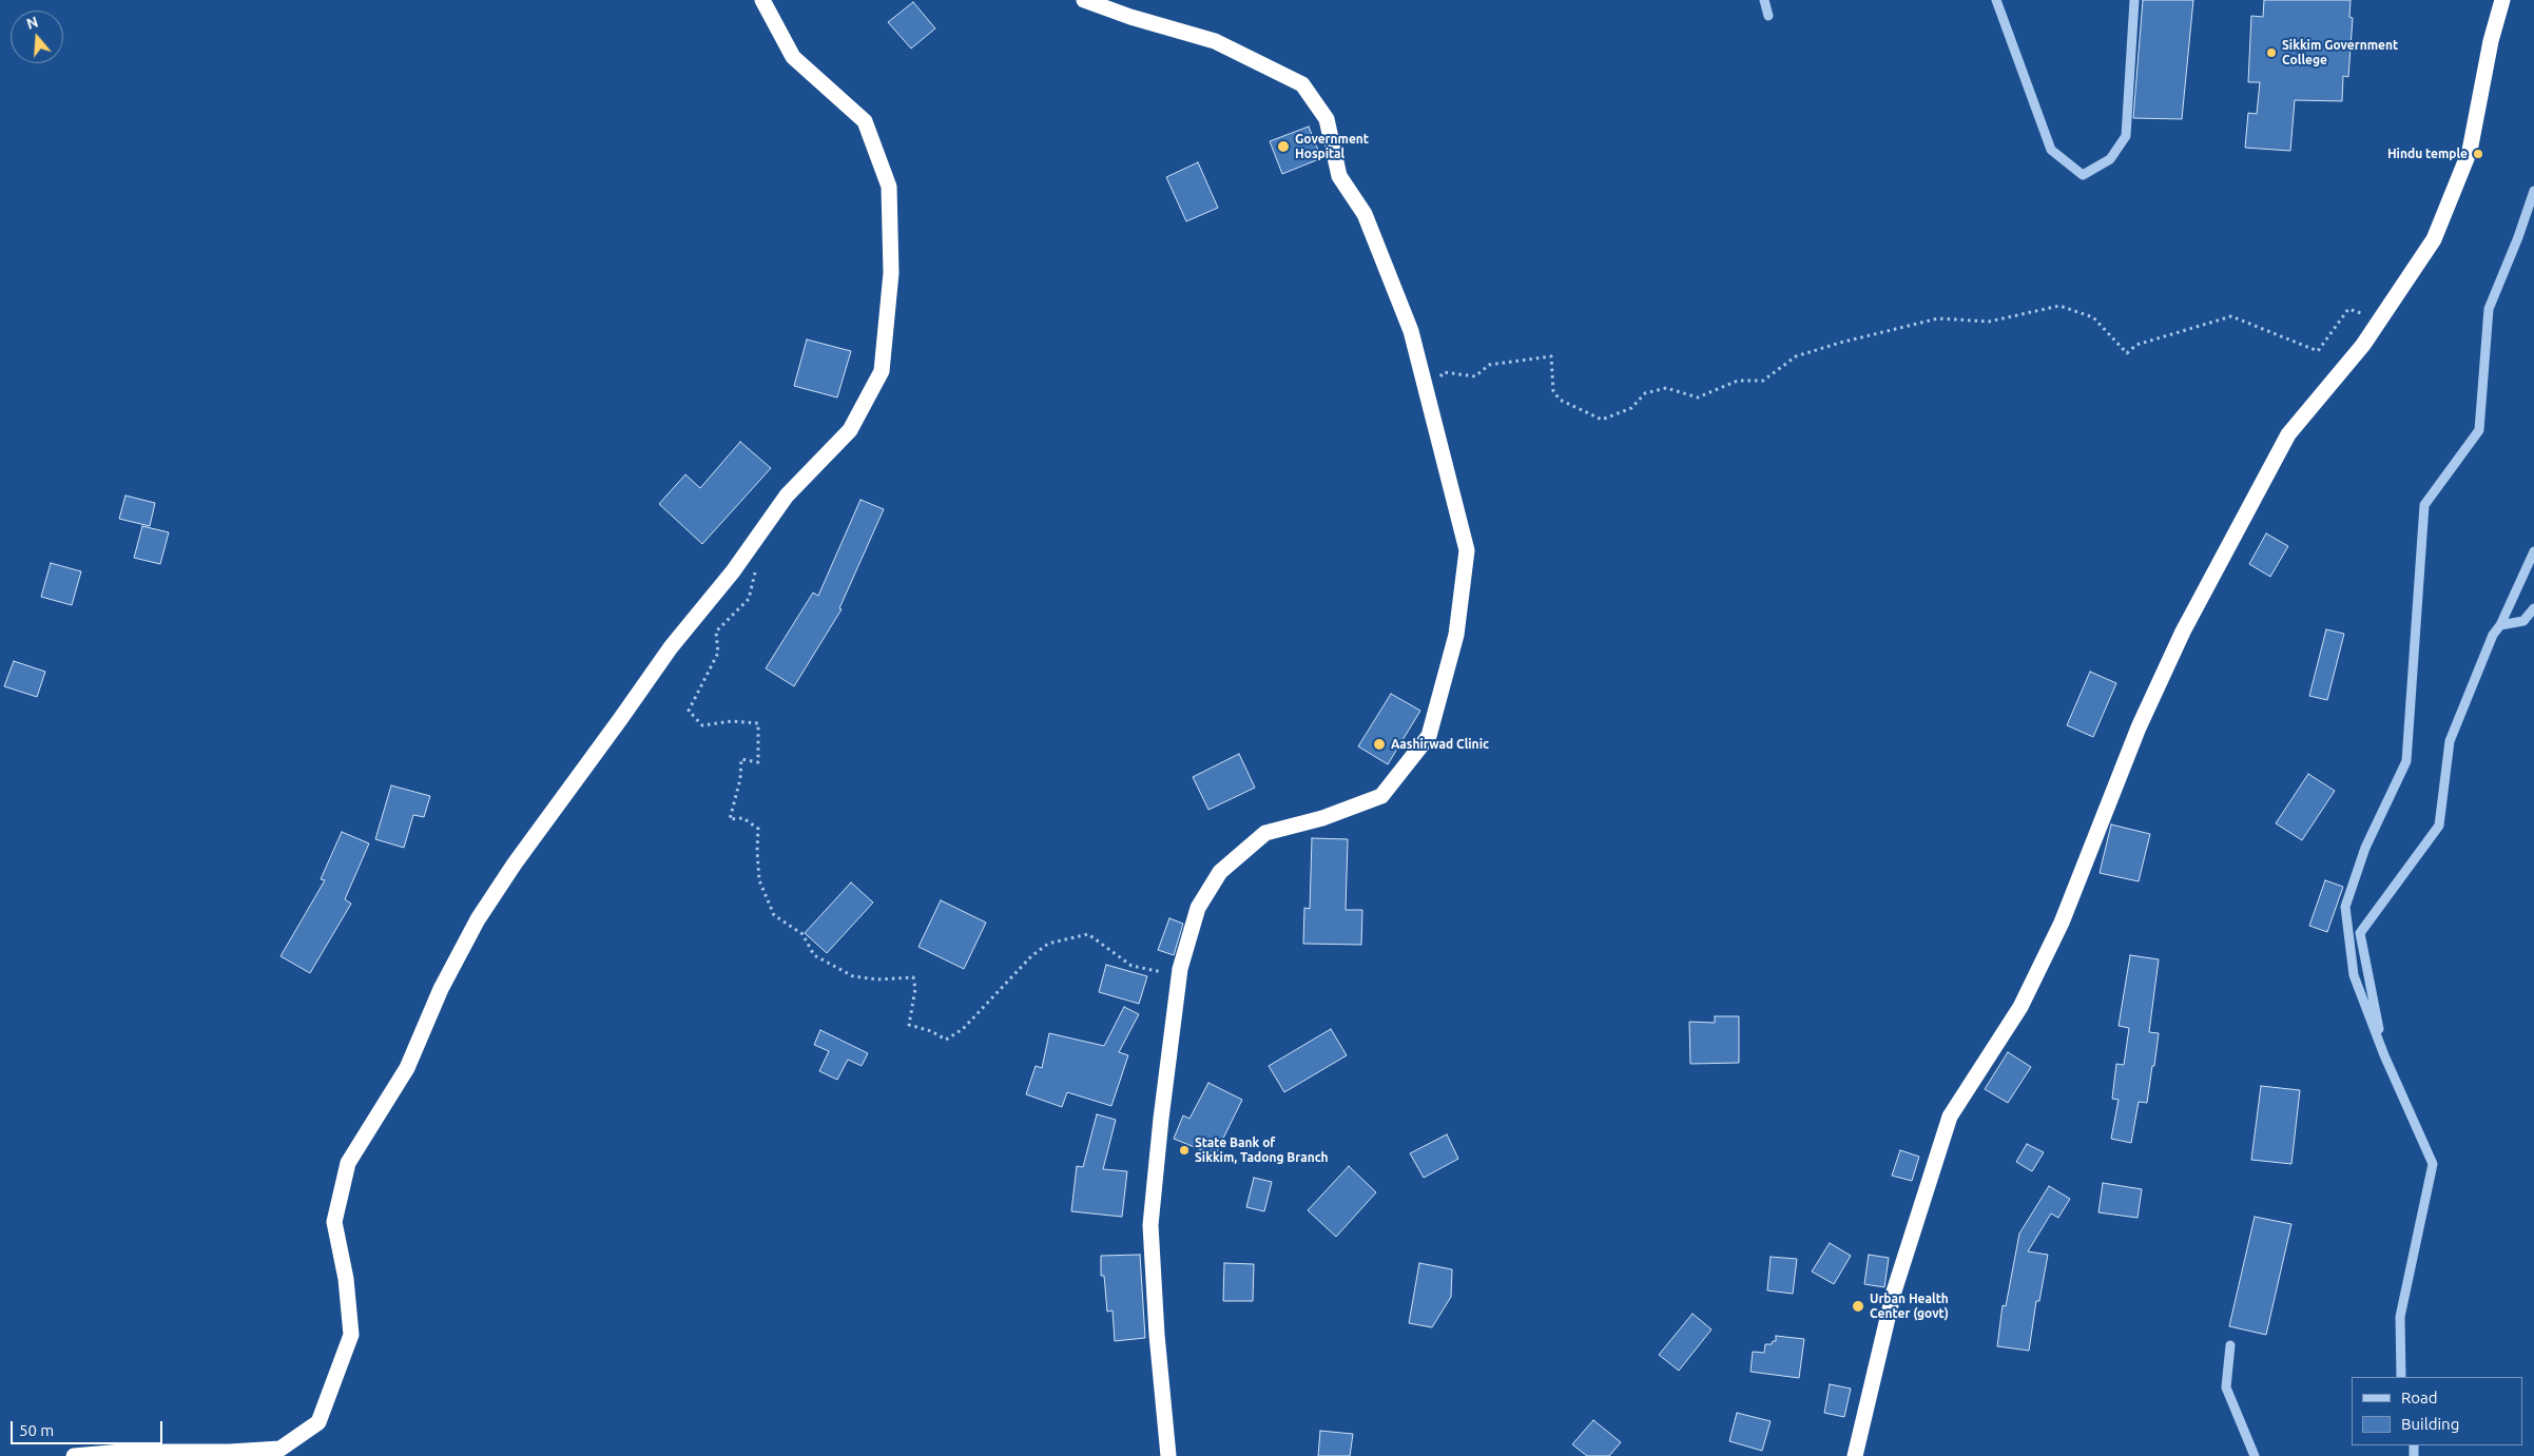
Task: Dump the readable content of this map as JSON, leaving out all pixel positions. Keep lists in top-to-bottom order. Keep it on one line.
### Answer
{"places":["Sikkim Government College","Government Hospital","Hindu temple","Aashirwad Clinic","State Bank of Sikkim, Tadong Branch","Urban Health Center (govt)"],"legend":["Road","Building"],"scale_bar":"50 m","north":"top"}
